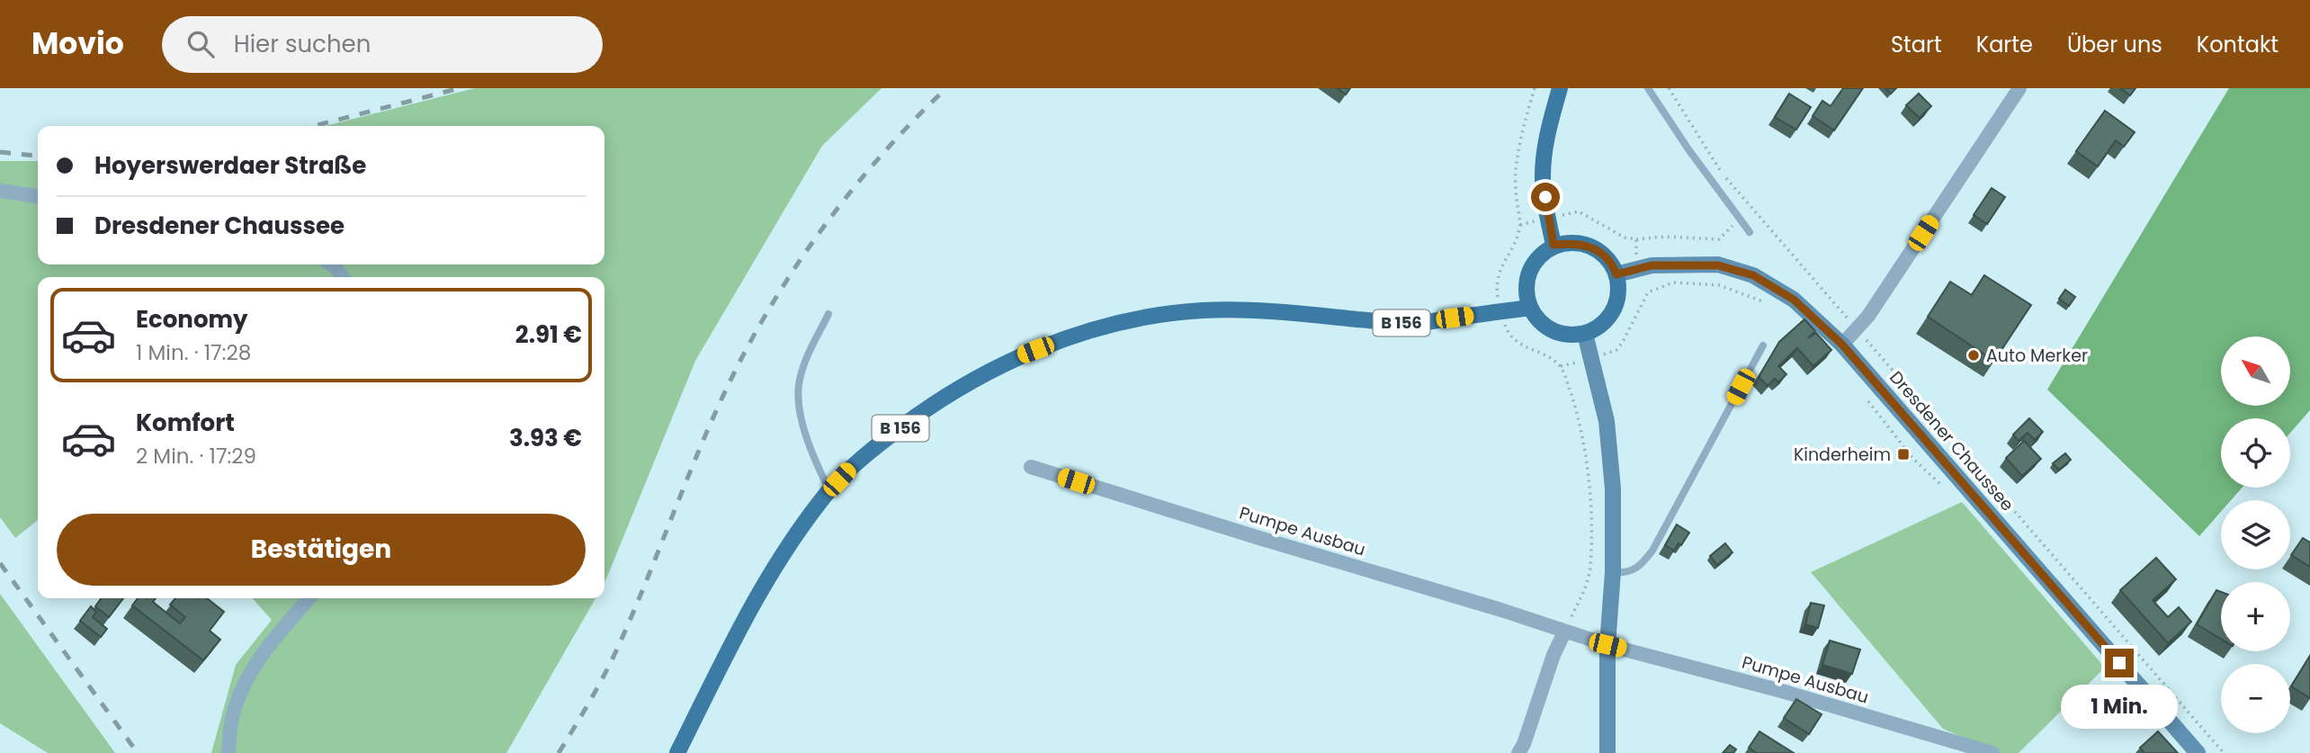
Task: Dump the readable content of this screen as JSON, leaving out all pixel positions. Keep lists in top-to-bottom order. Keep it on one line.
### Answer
{"streets":{"main road":["B 156"],"street":["Dresdener Chaussee","Pumpe Ausbau"]},"crossings":[["B 156","Dresdener Chaussee"]],"places":{"other":["Auto Merker"],"transit":["Kinderheim"]},"north":"top left","page":{"header":"Movio","search":"Hier suchen","nav":["Start","Karte","Über uns","Kontakt"],"banner":["Hoyerswerdaer Straße","Dresdener Chaussee"],"list":[{"name":"Economy","note":"1 Min. · 17:28","value":"2.91 €"},{"name":"Komfort","note":"2 Min. · 17:29","value":"3.93 €"}],"map_buttons":["+","−"],"buttons":"Bestätigen","bubble":"1 Min."}}
